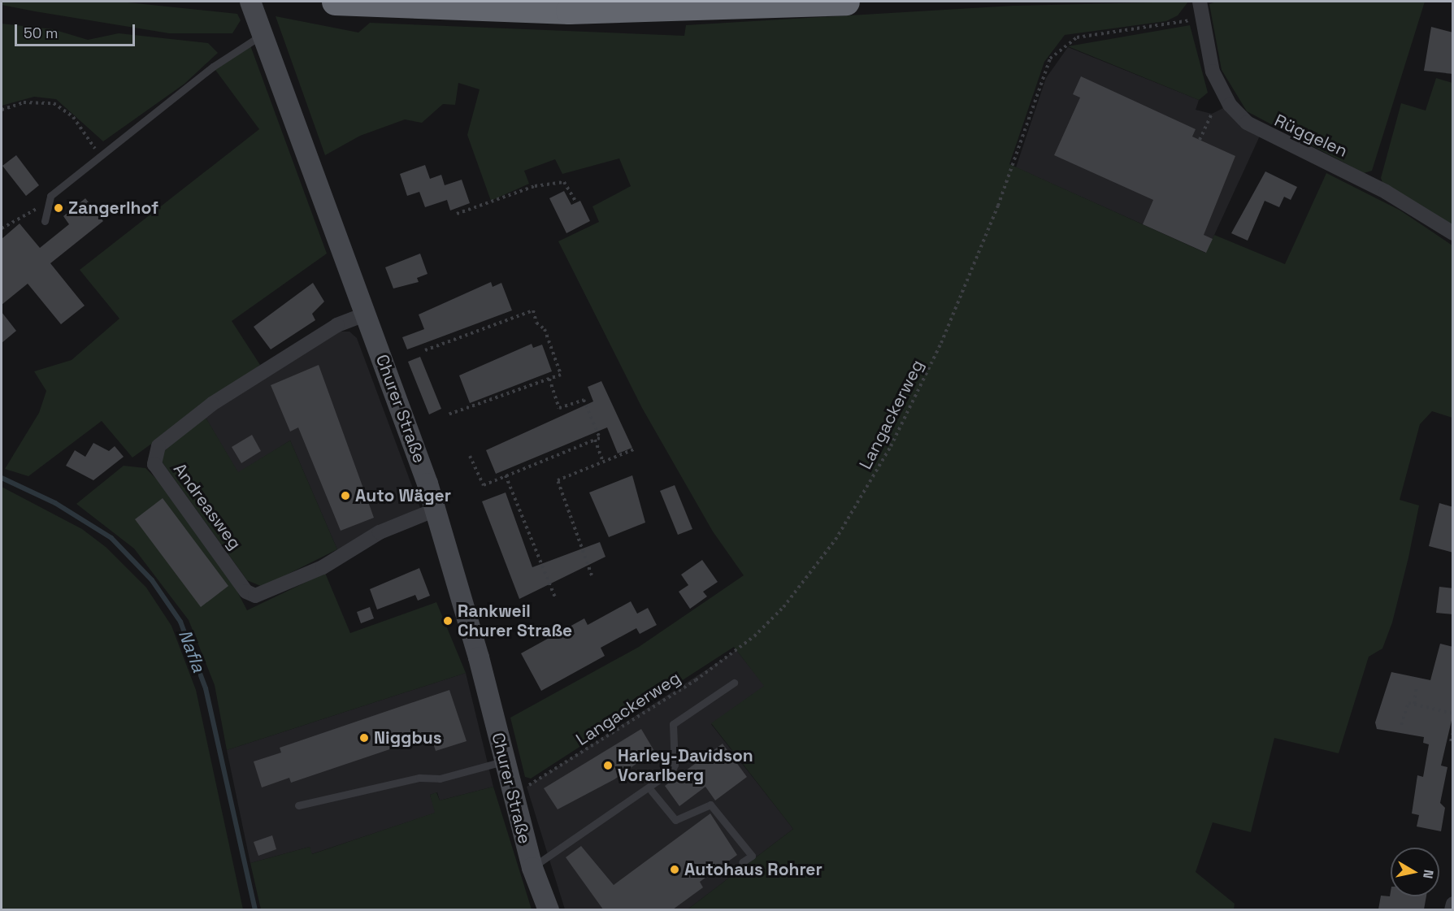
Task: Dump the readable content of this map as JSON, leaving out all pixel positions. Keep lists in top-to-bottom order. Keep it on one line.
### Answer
{"streets":{"main road":["Churer Straße"],"street":["Rüggelen","Andreasweg"],"path":["Langackerweg"]},"crossings":[["Rüggelen","Langackerweg"],["Churer Straße","Langackerweg"],["Churer Straße","Andreasweg"]],"water":["Nafla"],"places":["Zangerlhof","Auto Wäger","Rankweil Churer Straße","Niggbus","Harley-Davidson Vorarlberg","Autohaus Rohrer"],"scale_bar":"50 m","north":"right"}
